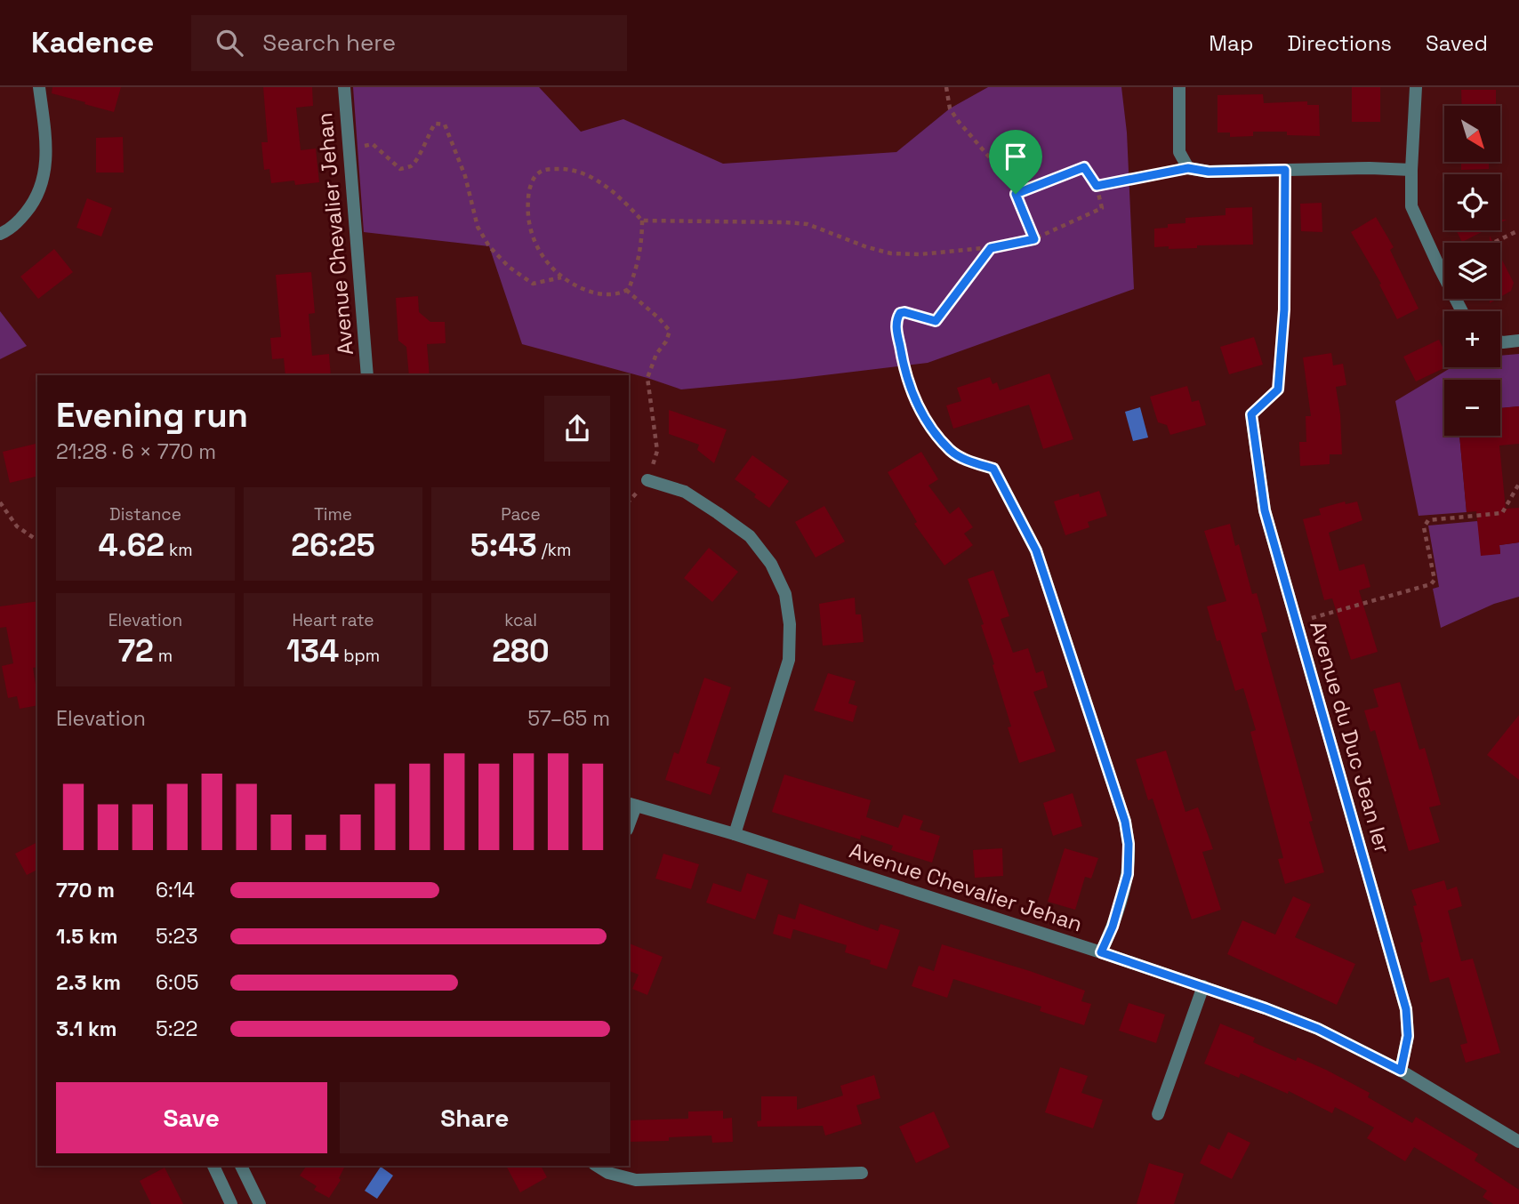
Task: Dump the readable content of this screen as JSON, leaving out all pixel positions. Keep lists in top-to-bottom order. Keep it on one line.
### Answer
{"streets":{"street":["Avenue Chevalier Jehan","Avenue du Duc Jean Ier"]},"crossings":[["Avenue Chevalier Jehan","Avenue du Duc Jean Ier"]],"north":"bottom right","page":{"header":"Kadence","search":"Search here","nav":["Map","Directions","Saved"],"map_buttons":["+","−"],"heading":["Evening run","21:28 · 6 × 770 m"],"stats":[["Distance","4.62 km"],["Time","26:25"],["Pace","5:43 /km"],["Elevation","72 m"],["Heart rate","134 bpm"],["kcal","280"]],"chart":["Elevation","57–65 m"],"list":[{"name":"770 m","note":"6:14"},{"name":"1.5 km","note":"5:23"},{"name":"2.3 km","note":"6:05"},{"name":"3.1 km","note":"5:22"}],"buttons":["Save","Share"]}}
